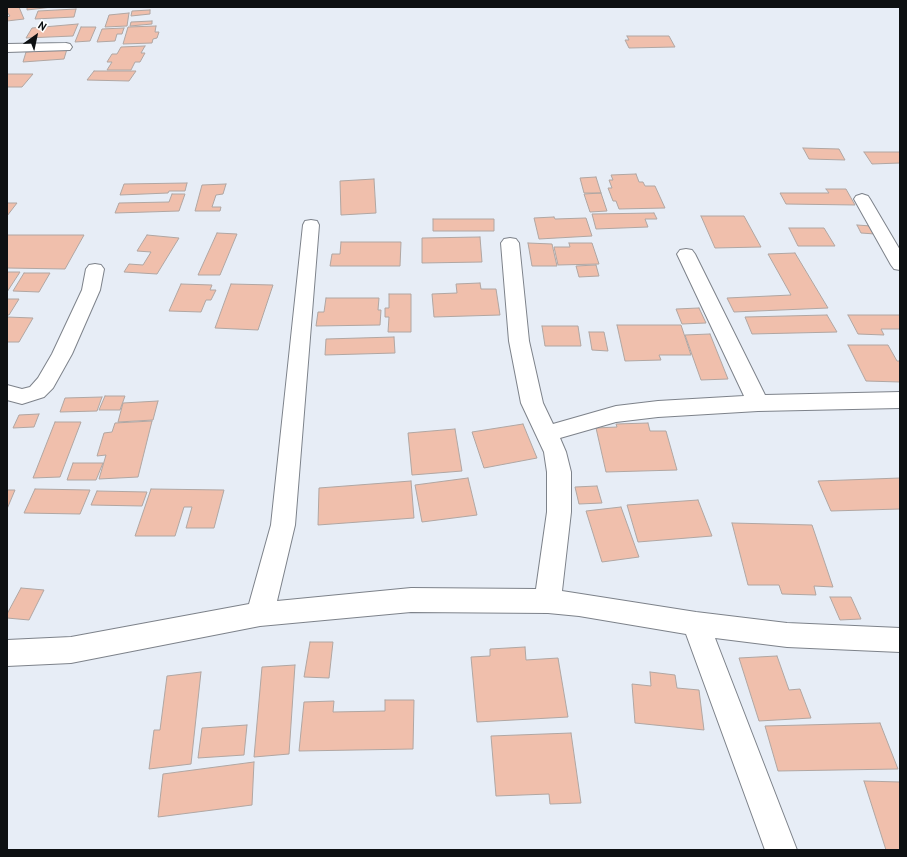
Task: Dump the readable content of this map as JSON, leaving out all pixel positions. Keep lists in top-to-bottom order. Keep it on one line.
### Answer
{"north":"top right"}
